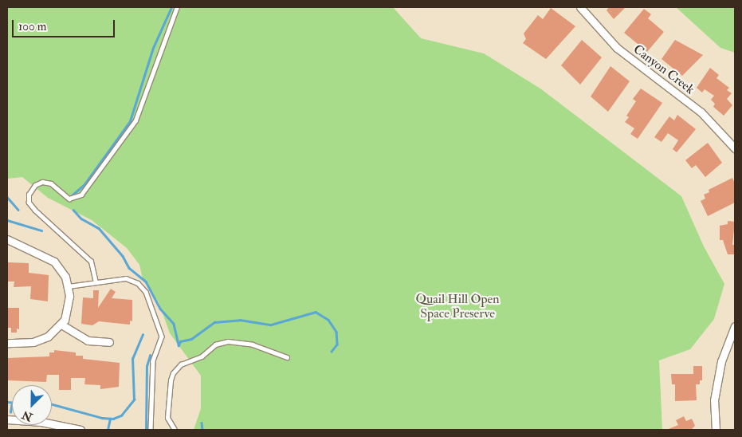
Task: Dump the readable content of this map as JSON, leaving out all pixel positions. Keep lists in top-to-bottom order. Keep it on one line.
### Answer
{"streets":{"street":["Canyon Creek"]},"parks":["Quail Hill Open Space Preserve"],"scale_bar":"100 m","north":"bottom left"}
